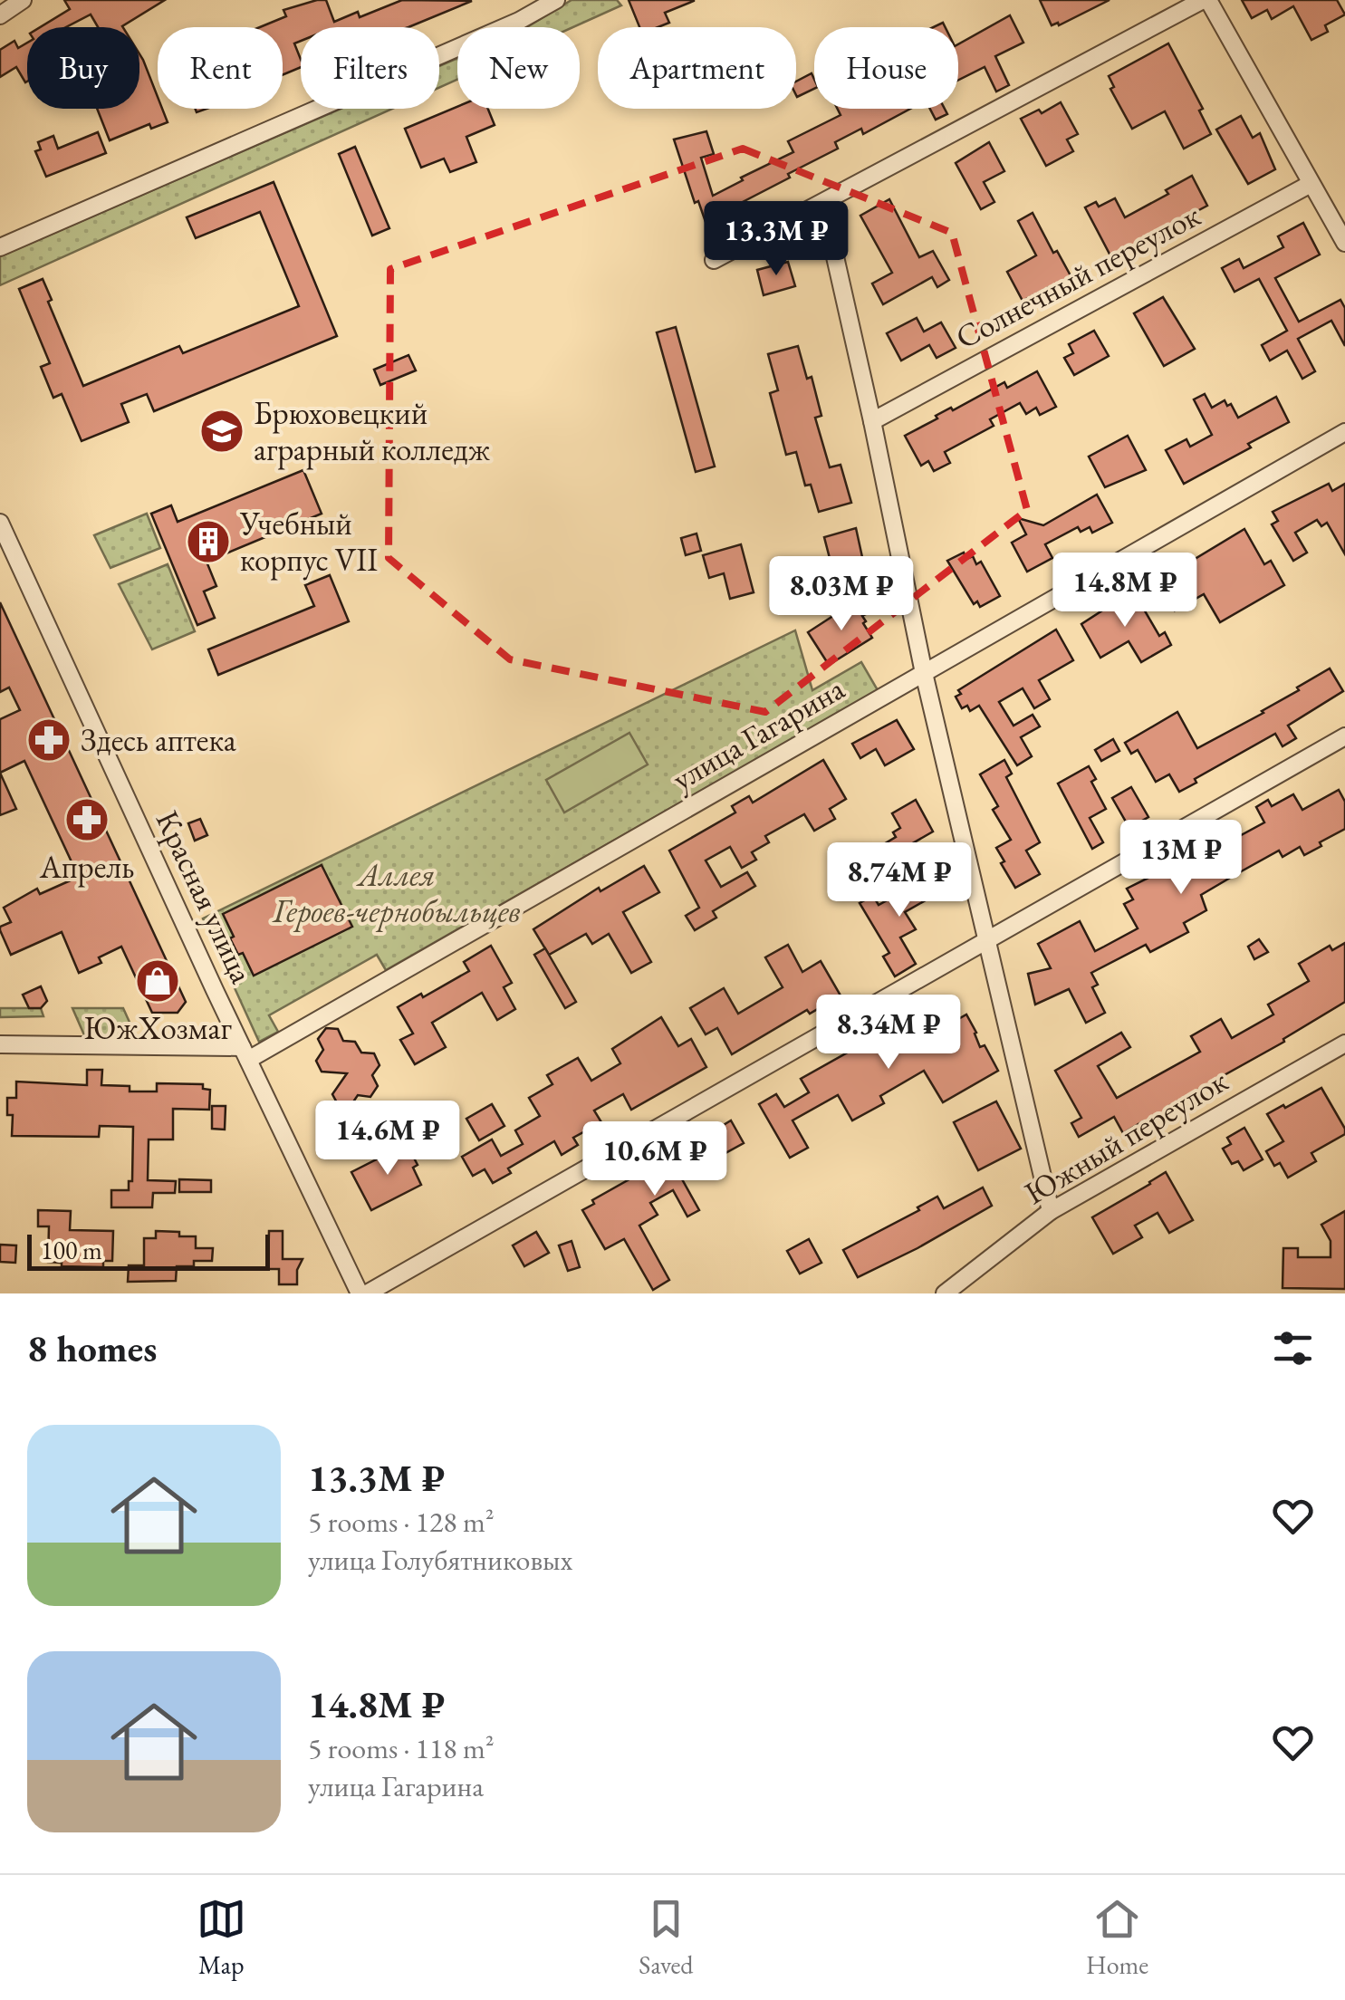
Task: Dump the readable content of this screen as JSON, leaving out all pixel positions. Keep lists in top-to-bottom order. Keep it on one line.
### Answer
{"streets":{"street":["Солнечный переулок","улица Гагарина","Красная улица","Южный переулок"]},"crossings":[["улица Гагарина","Красная улица"]],"parks":["Аллея Героев-чернобыльцев"],"places":{"school or university":["Брюховецкий аграрный колледж"],"building":["Учебный корпус VII"],"pharmacy":["Здесь аптека","Апрель"],"shop":["ЮжХозмаг"]},"scale_bar":"100 m","page":{"chip":["Buy","Rent","Filters","New","Apartment","House"],"price":["13.3M ₽","14.8M ₽","8.03M ₽","13M ₽","8.74M ₽","8.34M ₽","14.6M ₽","10.6M ₽"],"scale":"100 m","heading":"8 homes","list":[{"name":"13.3M ₽","note":"5 rooms · 128 m² · улица Голубятниковых"},{"name":"14.8M ₽","note":"5 rooms · 118 m² · улица Гагарина"}],"tabs":["Map","Saved","Home"]}}
